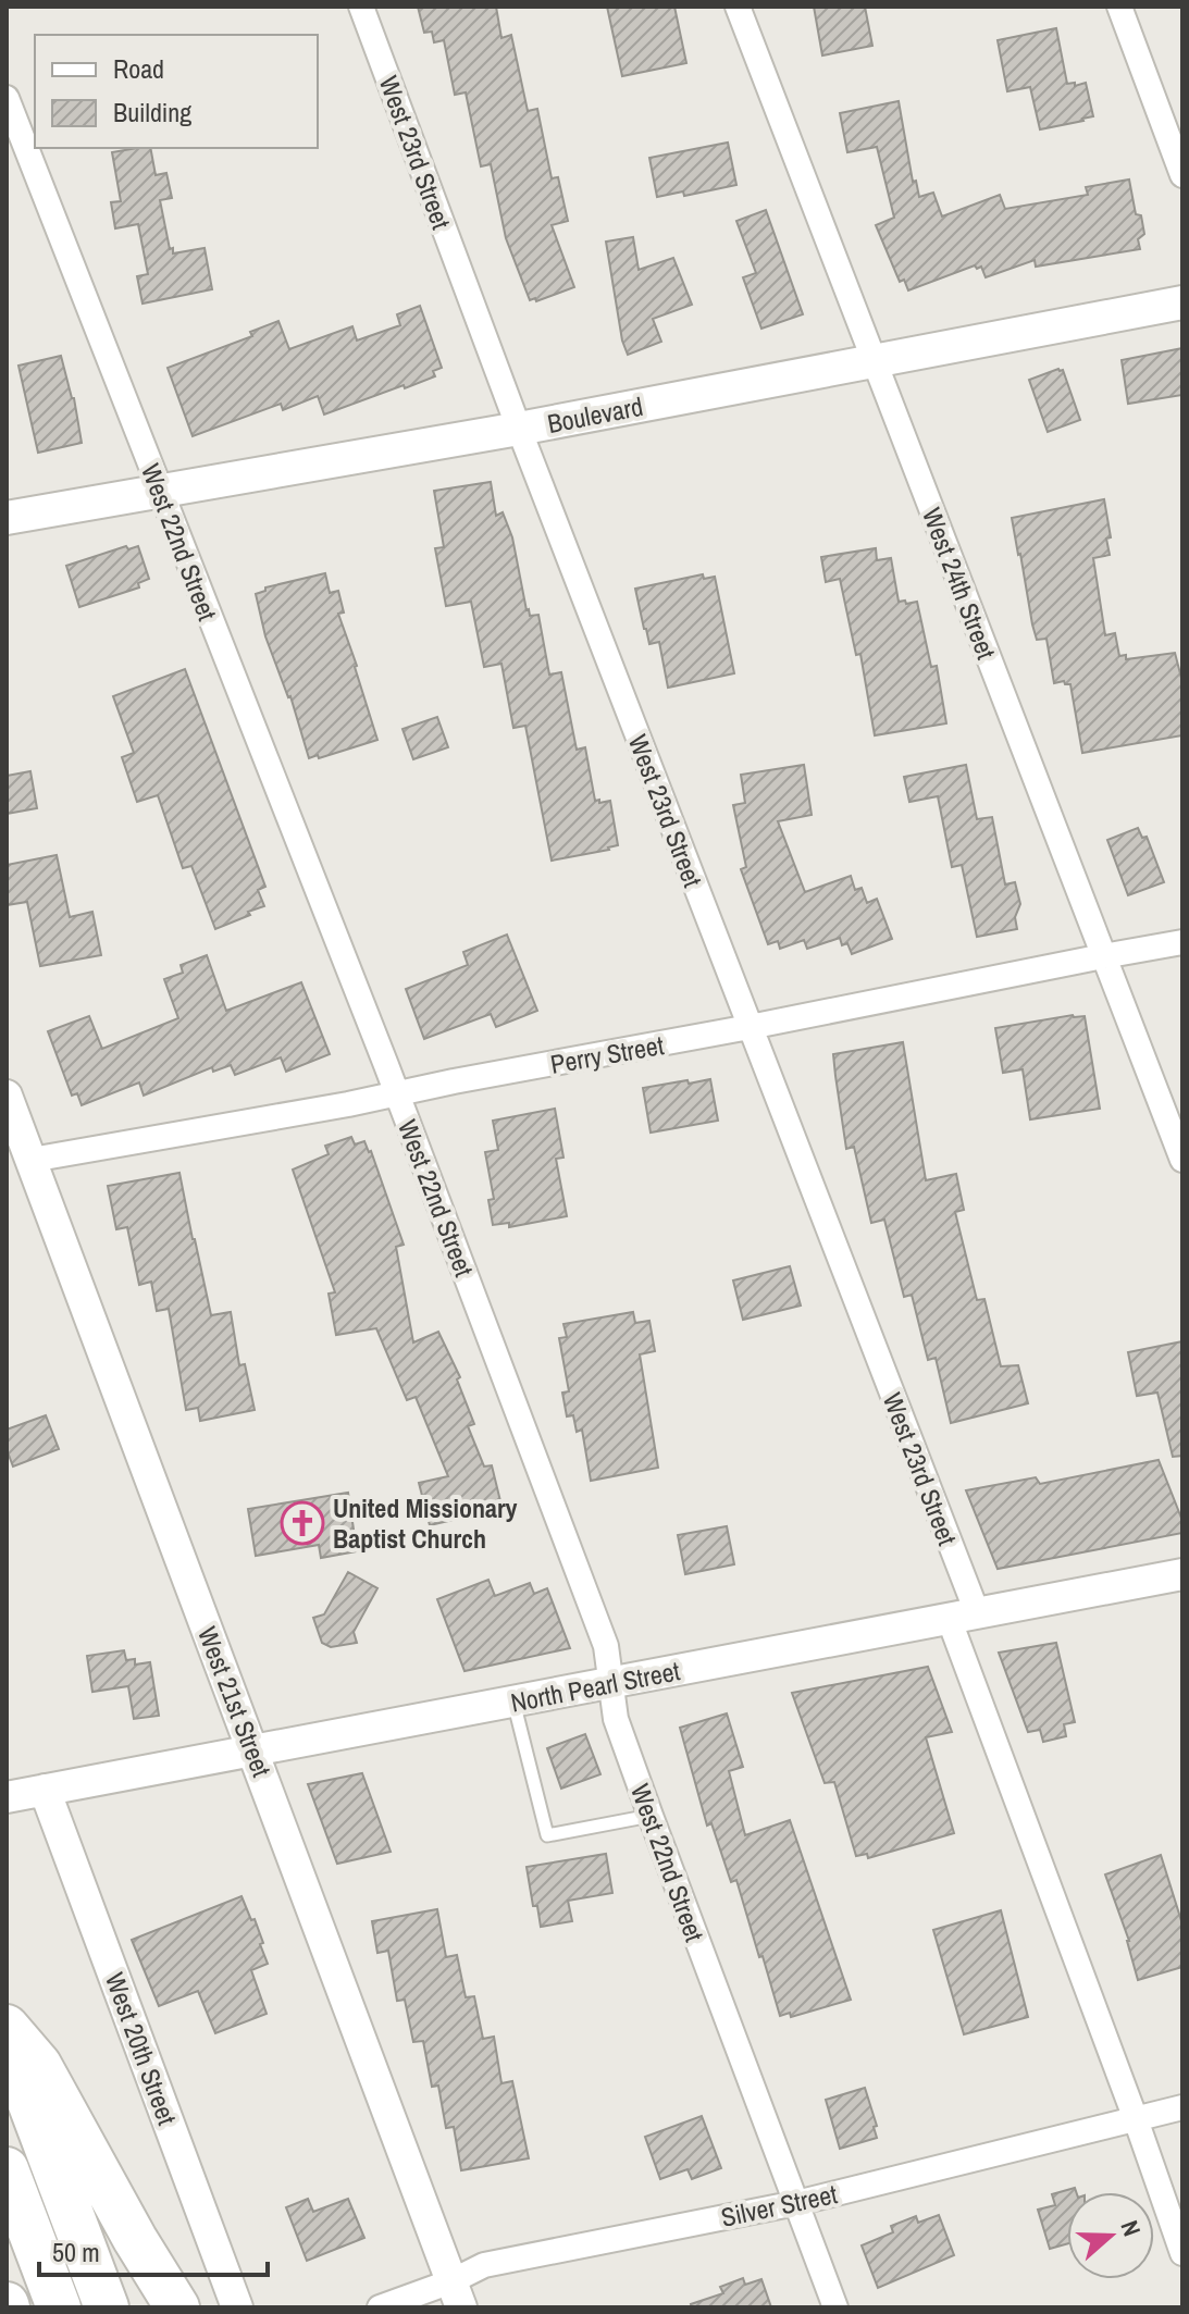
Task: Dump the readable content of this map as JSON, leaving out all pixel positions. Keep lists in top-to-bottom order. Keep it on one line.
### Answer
{"streets":{"main road":["Boulevard"],"street":["West 23rd Street","West 22nd Street","West 24th Street","Perry Street","North Pearl Street","West 21st Street","West 20th Street","Silver Street"]},"crossings":[["West 23rd Street","Boulevard"],["West 23rd Street","Perry Street"],["West 23rd Street","North Pearl Street"],["West 23rd Street","Silver Street"],["Boulevard","West 22nd Street"],["Boulevard","West 24th Street"],["West 22nd Street","Perry Street"],["West 22nd Street","North Pearl Street"],["West 22nd Street","Silver Street"],["West 24th Street","Perry Street"],["Perry Street","West 21st Street"],["North Pearl Street","West 21st Street"],["North Pearl Street","West 20th Street"],["West 21st Street","Silver Street"]],"places":{"church":["United Missionary Baptist Church"]},"legend":["Road","Building"],"scale_bar":"50 m","north":"right"}
